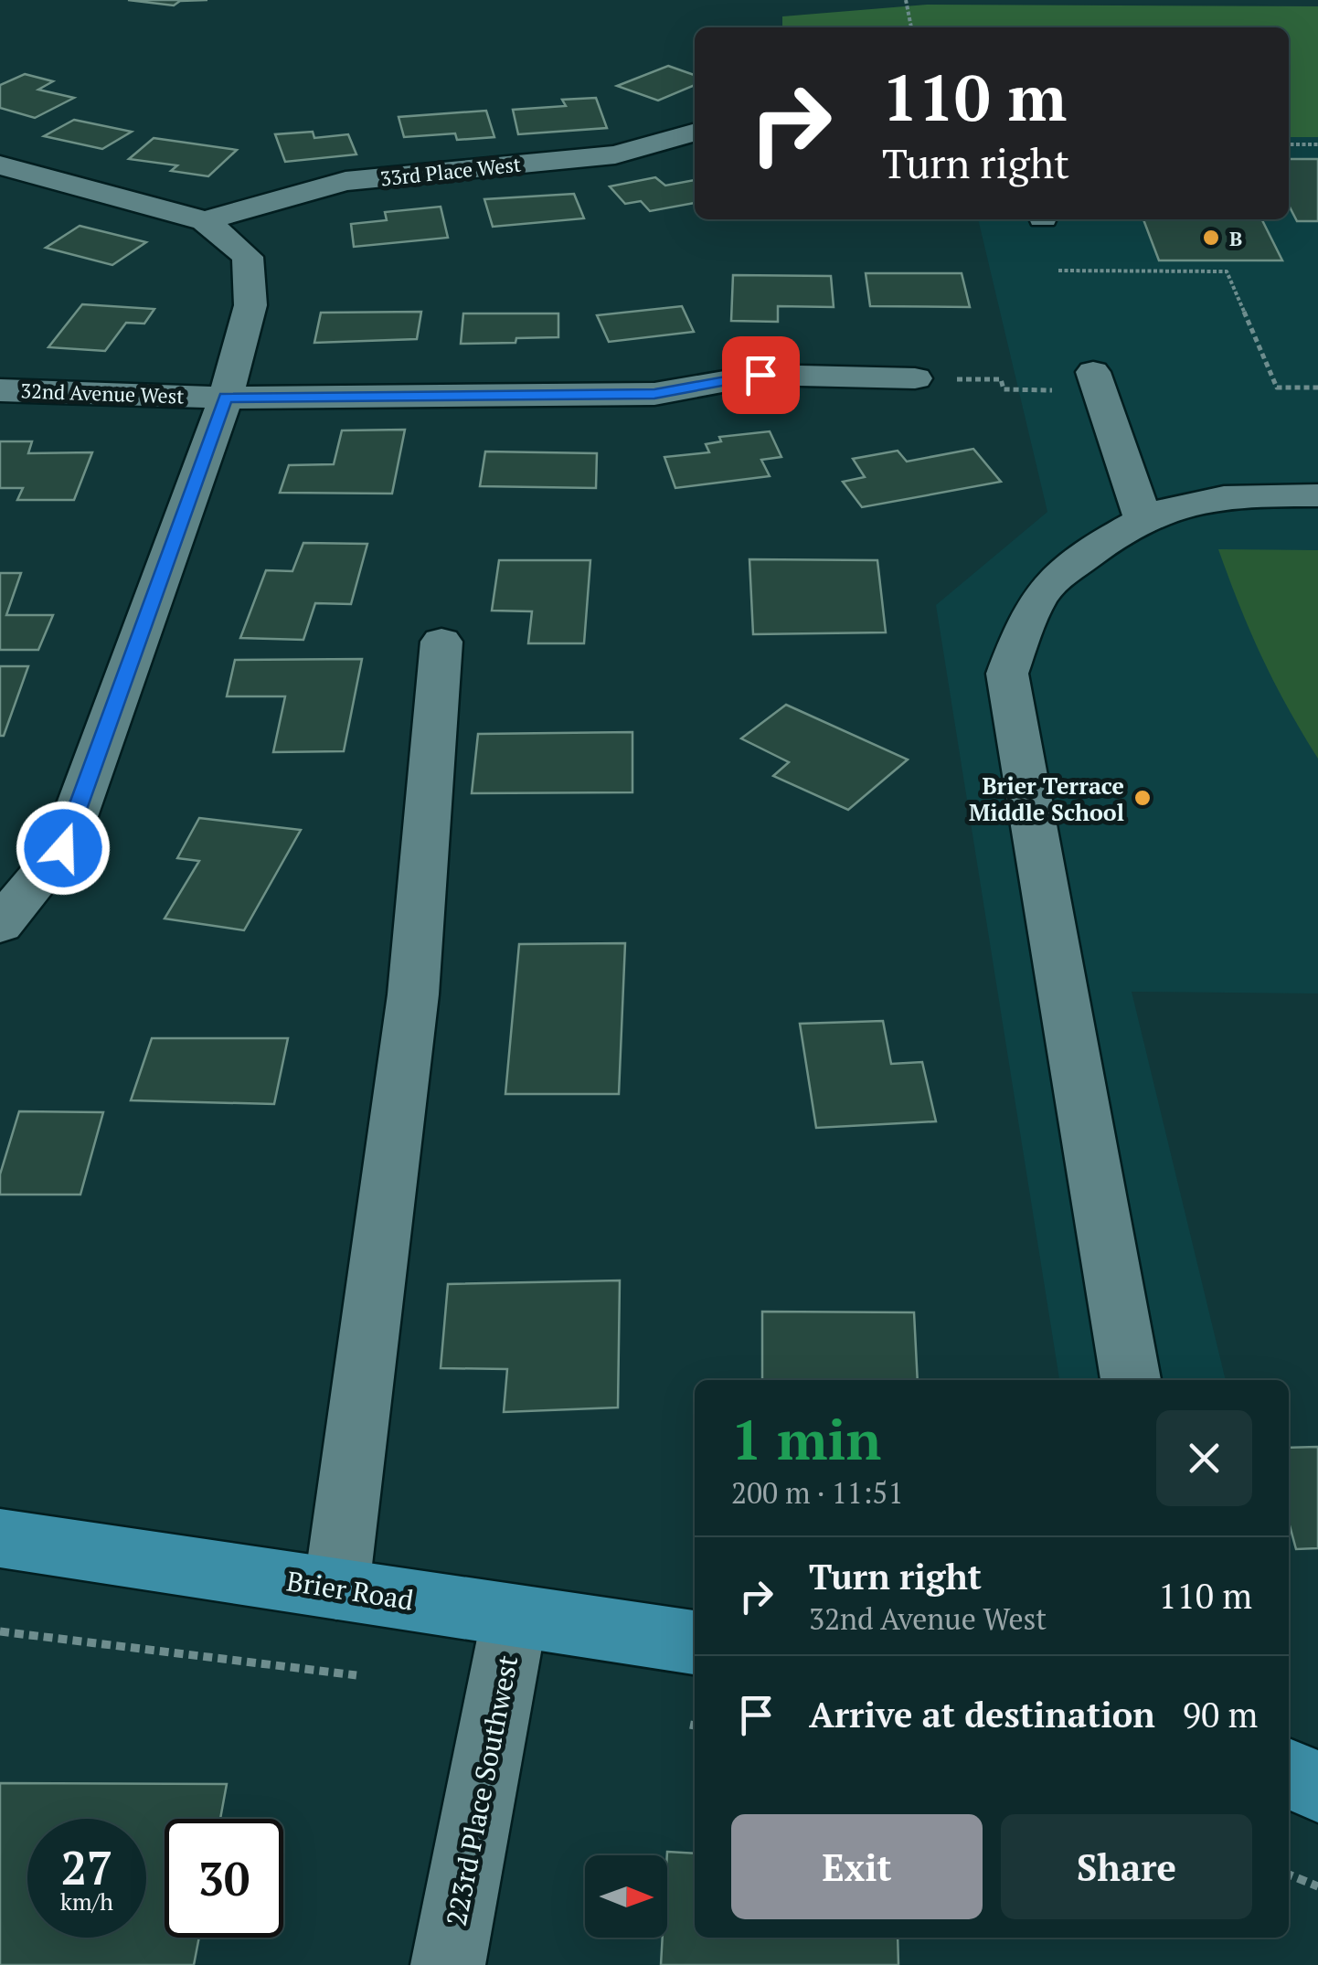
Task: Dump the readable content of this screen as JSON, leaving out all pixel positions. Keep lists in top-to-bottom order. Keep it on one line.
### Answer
{"streets":{"main road":["Brier Road"],"street":["33rd Place West","32nd Avenue West","223rd Place Southwest"]},"crossings":[["Brier Road","223rd Place Southwest"]],"places":["B","Brier Terrace Middle School"],"north":"right","page":{"turn":["110 m","Turn right"],"heading":["1 min","200 m · 11:51"],"list":[{"name":"Turn right","note":"32nd Avenue West","value":"110 m"},{"name":"Arrive at destination","value":"90 m"}],"buttons":["Exit","Share"],"speed":"27 km/h","limit":"30"}}
